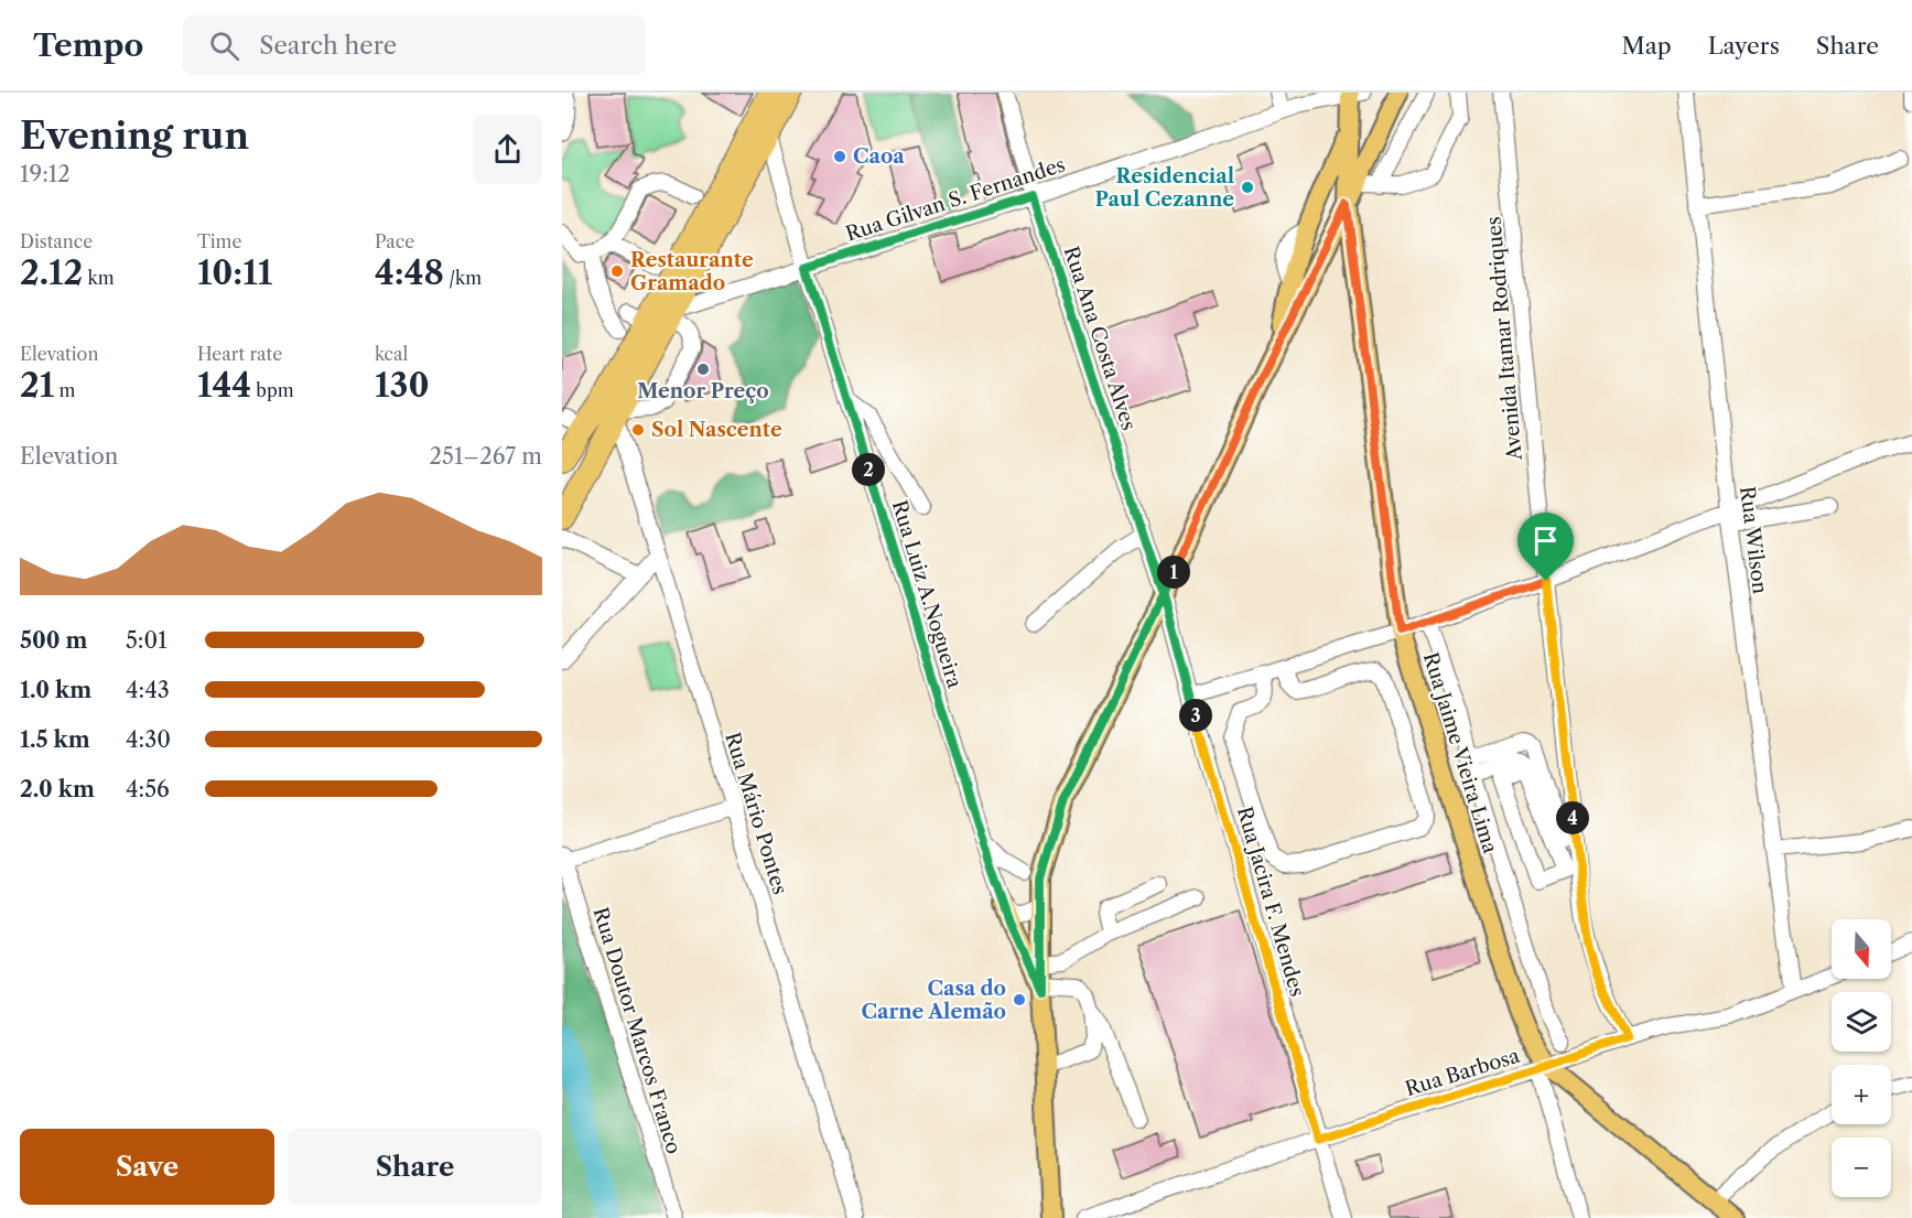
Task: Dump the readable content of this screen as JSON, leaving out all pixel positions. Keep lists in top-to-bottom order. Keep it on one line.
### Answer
{"streets":{"main road":["Rua Jaime Vieira Lima"],"street":["Rua Gilvan S. Fernandes","Rua Ana Costa Alves","Avenida Itamar Rodriques","Rua Wilson","Rua Luiz A.Nogueira","Rua Mário Pontes","Rua Jacira F. Mendes","Rua Doutor Marcos Franco","Rua Barbosa"]},"crossings":[["Rua Gilvan S. Fernandes","Rua Ana Costa Alves"],["Rua Gilvan S. Fernandes","Rua Luiz A.Nogueira"],["Rua Gilvan S. Fernandes","Rua Jaime Vieira Lima"],["Rua Ana Costa Alves","Rua Jacira F. Mendes"],["Avenida Itamar Rodriques","Rua Barbosa"],["Rua Wilson","Rua Barbosa"],["Rua Jaime Vieira Lima","Rua Barbosa"],["Rua Jacira F. Mendes","Rua Barbosa"]],"places":["Caoa","Residencial Paul Cezanne","Restaurante Gramado","Menor Preço","Sol Nascente","Casa do Carne Alemão"],"north":"bottom","page":{"header":"Tempo","search":"Search here","nav":["Map","Layers","Share"],"heading":["Evening run","19:12"],"stats":[["Distance","2.12 km"],["Time","10:11"],["Pace","4:48 /km"],["Elevation","21 m"],["Heart rate","144 bpm"],["kcal","130"]],"chart":["Elevation","251–267 m"],"pins":["2","1","3","4"],"list":[{"name":"500 m","note":"5:01"},{"name":"1.0 km","note":"4:43"},{"name":"1.5 km","note":"4:30"},{"name":"2.0 km","note":"4:56"}],"map_buttons":["+","−"],"buttons":["Save","Share"]}}
